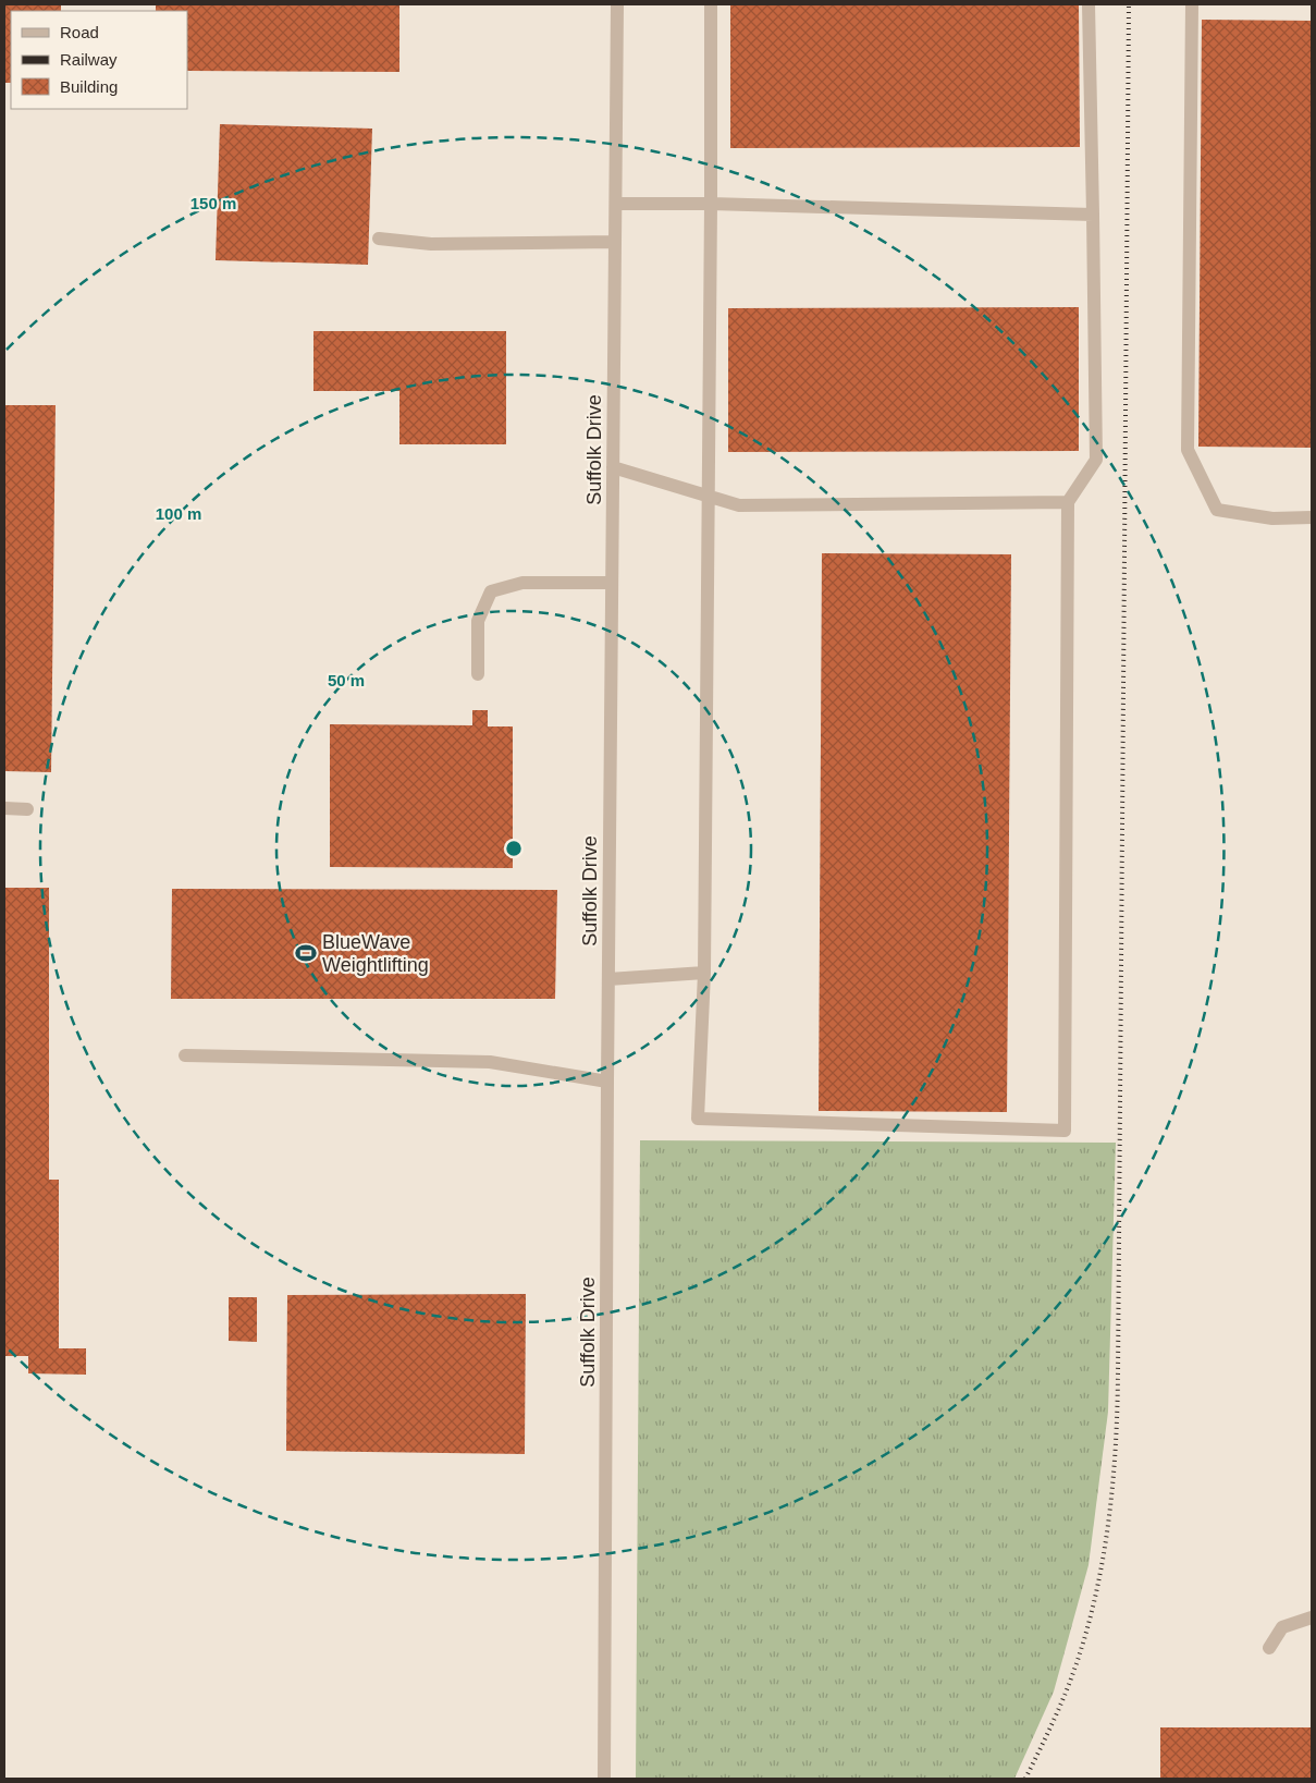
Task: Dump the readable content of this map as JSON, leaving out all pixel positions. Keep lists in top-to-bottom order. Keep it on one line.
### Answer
{"streets":{"street":["Suffolk Drive"]},"places":{"sports":["BlueWave Weightlifting"]},"legend":["Road","Railway","Building"],"rings":["150 m","100 m","50 m"]}
